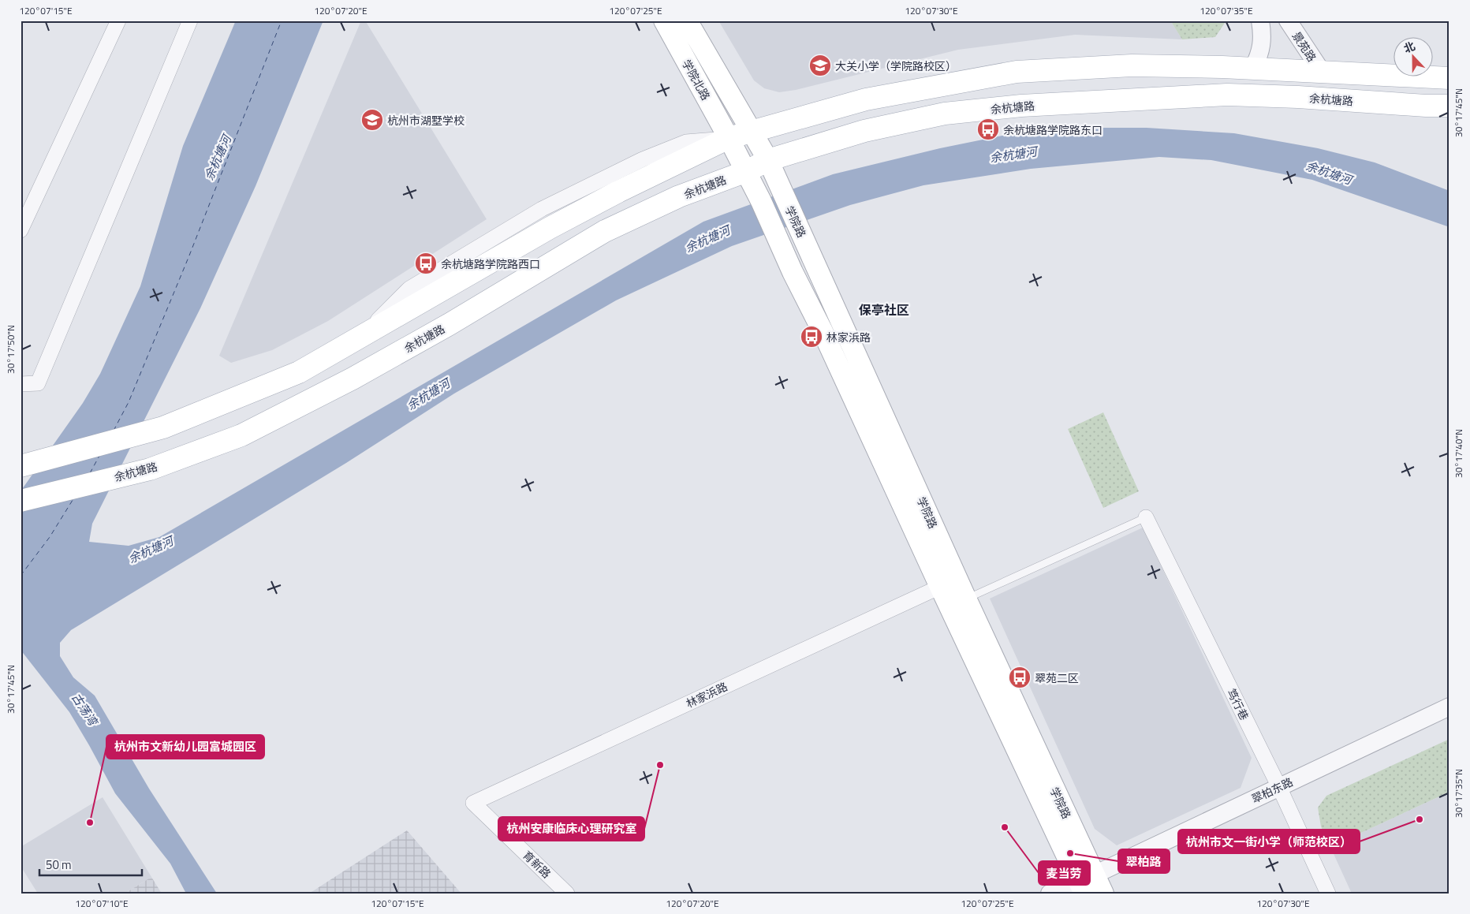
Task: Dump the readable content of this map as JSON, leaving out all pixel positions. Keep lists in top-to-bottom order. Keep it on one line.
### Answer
{"streets":{"main road":["学院北路","余杭塘路","学院路"],"street":["景苑路","林家浜路","笃行巷","翠柏东路","育新路"]},"crossings":[["学院北路","学院路"],["余杭塘路","学院路"],["学院路","林家浜路"],["学院路","翠柏东路"],["林家浜路","育新路"],["笃行巷","翠柏东路"]],"districts":["保亭社区"],"water":["余杭塘河","古荡湾"],"places":{"school or university":["大关小学（学院路校区）","杭州市湖墅学校"],"bus stop":["余杭塘路学院路东口","余杭塘路学院路西口","林家浜路","翠苑二区"],"other":["杭州安康临床心理研究室","杭州市文一街小学（师范校区）","杭州市文新幼儿园富城园区","麦当劳","翠柏路"]},"scale_bar":"50 m","north":"top","coordinates":["120°07'15\"E","120°07'20\"E","120°07'25\"E","120°07'30\"E","120°07'35\"E","30°17'45\"N","30°17'50\"N","30°17'40\"N","30°17'35\"N","120°07'10\"E"]}
